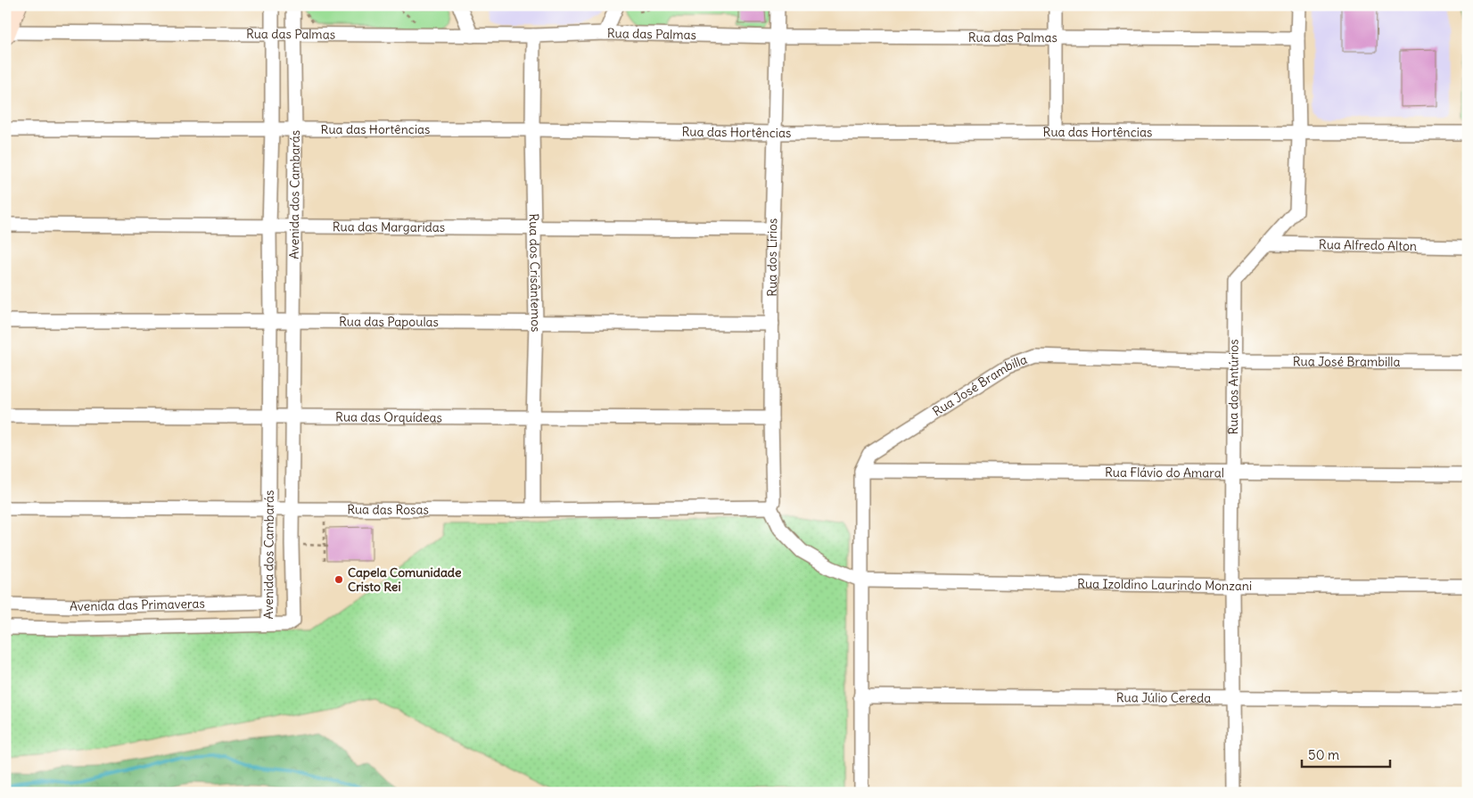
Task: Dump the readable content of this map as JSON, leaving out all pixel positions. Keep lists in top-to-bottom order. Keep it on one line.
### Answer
{"streets":{"street":["Rua das Palmas","Rua das Hortências","Avenida dos Cambarás","Rua das Margaridas","Rua Alfredo Alton","Rua dos Lírios","Rua dos Crisântemos","Rua das Papoulas","Rua José Brambilla","Rua dos Antúrios","Rua das Orquídeas","Rua Flávio do Amaral","Rua das Rosas","Rua Izoldino Laurindo Monzani","Avenida das Primaveras","Rua Júlio Cereda"]},"crossings":[["Rua das Palmas","Avenida dos Cambarás"],["Rua das Palmas","Rua dos Lírios"],["Rua das Palmas","Rua dos Crisântemos"],["Rua das Palmas","Rua dos Antúrios"],["Rua das Hortências","Avenida dos Cambarás"],["Rua das Hortências","Rua dos Lírios"],["Rua das Hortências","Rua dos Crisântemos"],["Rua das Hortências","Rua dos Antúrios"],["Avenida dos Cambarás","Rua das Margaridas"],["Avenida dos Cambarás","Rua das Papoulas"],["Avenida dos Cambarás","Rua das Orquídeas"],["Avenida dos Cambarás","Rua das Rosas"],["Avenida dos Cambarás","Avenida das Primaveras"],["Rua das Margaridas","Rua dos Lírios"],["Rua das Margaridas","Rua dos Crisântemos"],["Rua Alfredo Alton","Rua dos Antúrios"],["Rua dos Lírios","Rua das Papoulas"],["Rua dos Lírios","Rua das Orquídeas"],["Rua dos Lírios","Rua das Rosas"],["Rua dos Crisântemos","Rua das Papoulas"],["Rua dos Crisântemos","Rua das Orquídeas"],["Rua dos Crisântemos","Rua das Rosas"],["Rua José Brambilla","Rua dos Antúrios"],["Rua José Brambilla","Rua Flávio do Amaral"],["Rua dos Antúrios","Rua Flávio do Amaral"],["Rua dos Antúrios","Rua Izoldino Laurindo Monzani"],["Rua dos Antúrios","Rua Júlio Cereda"]],"places":["Capela Comunidade Cristo Rei"],"scale_bar":"50 m"}
